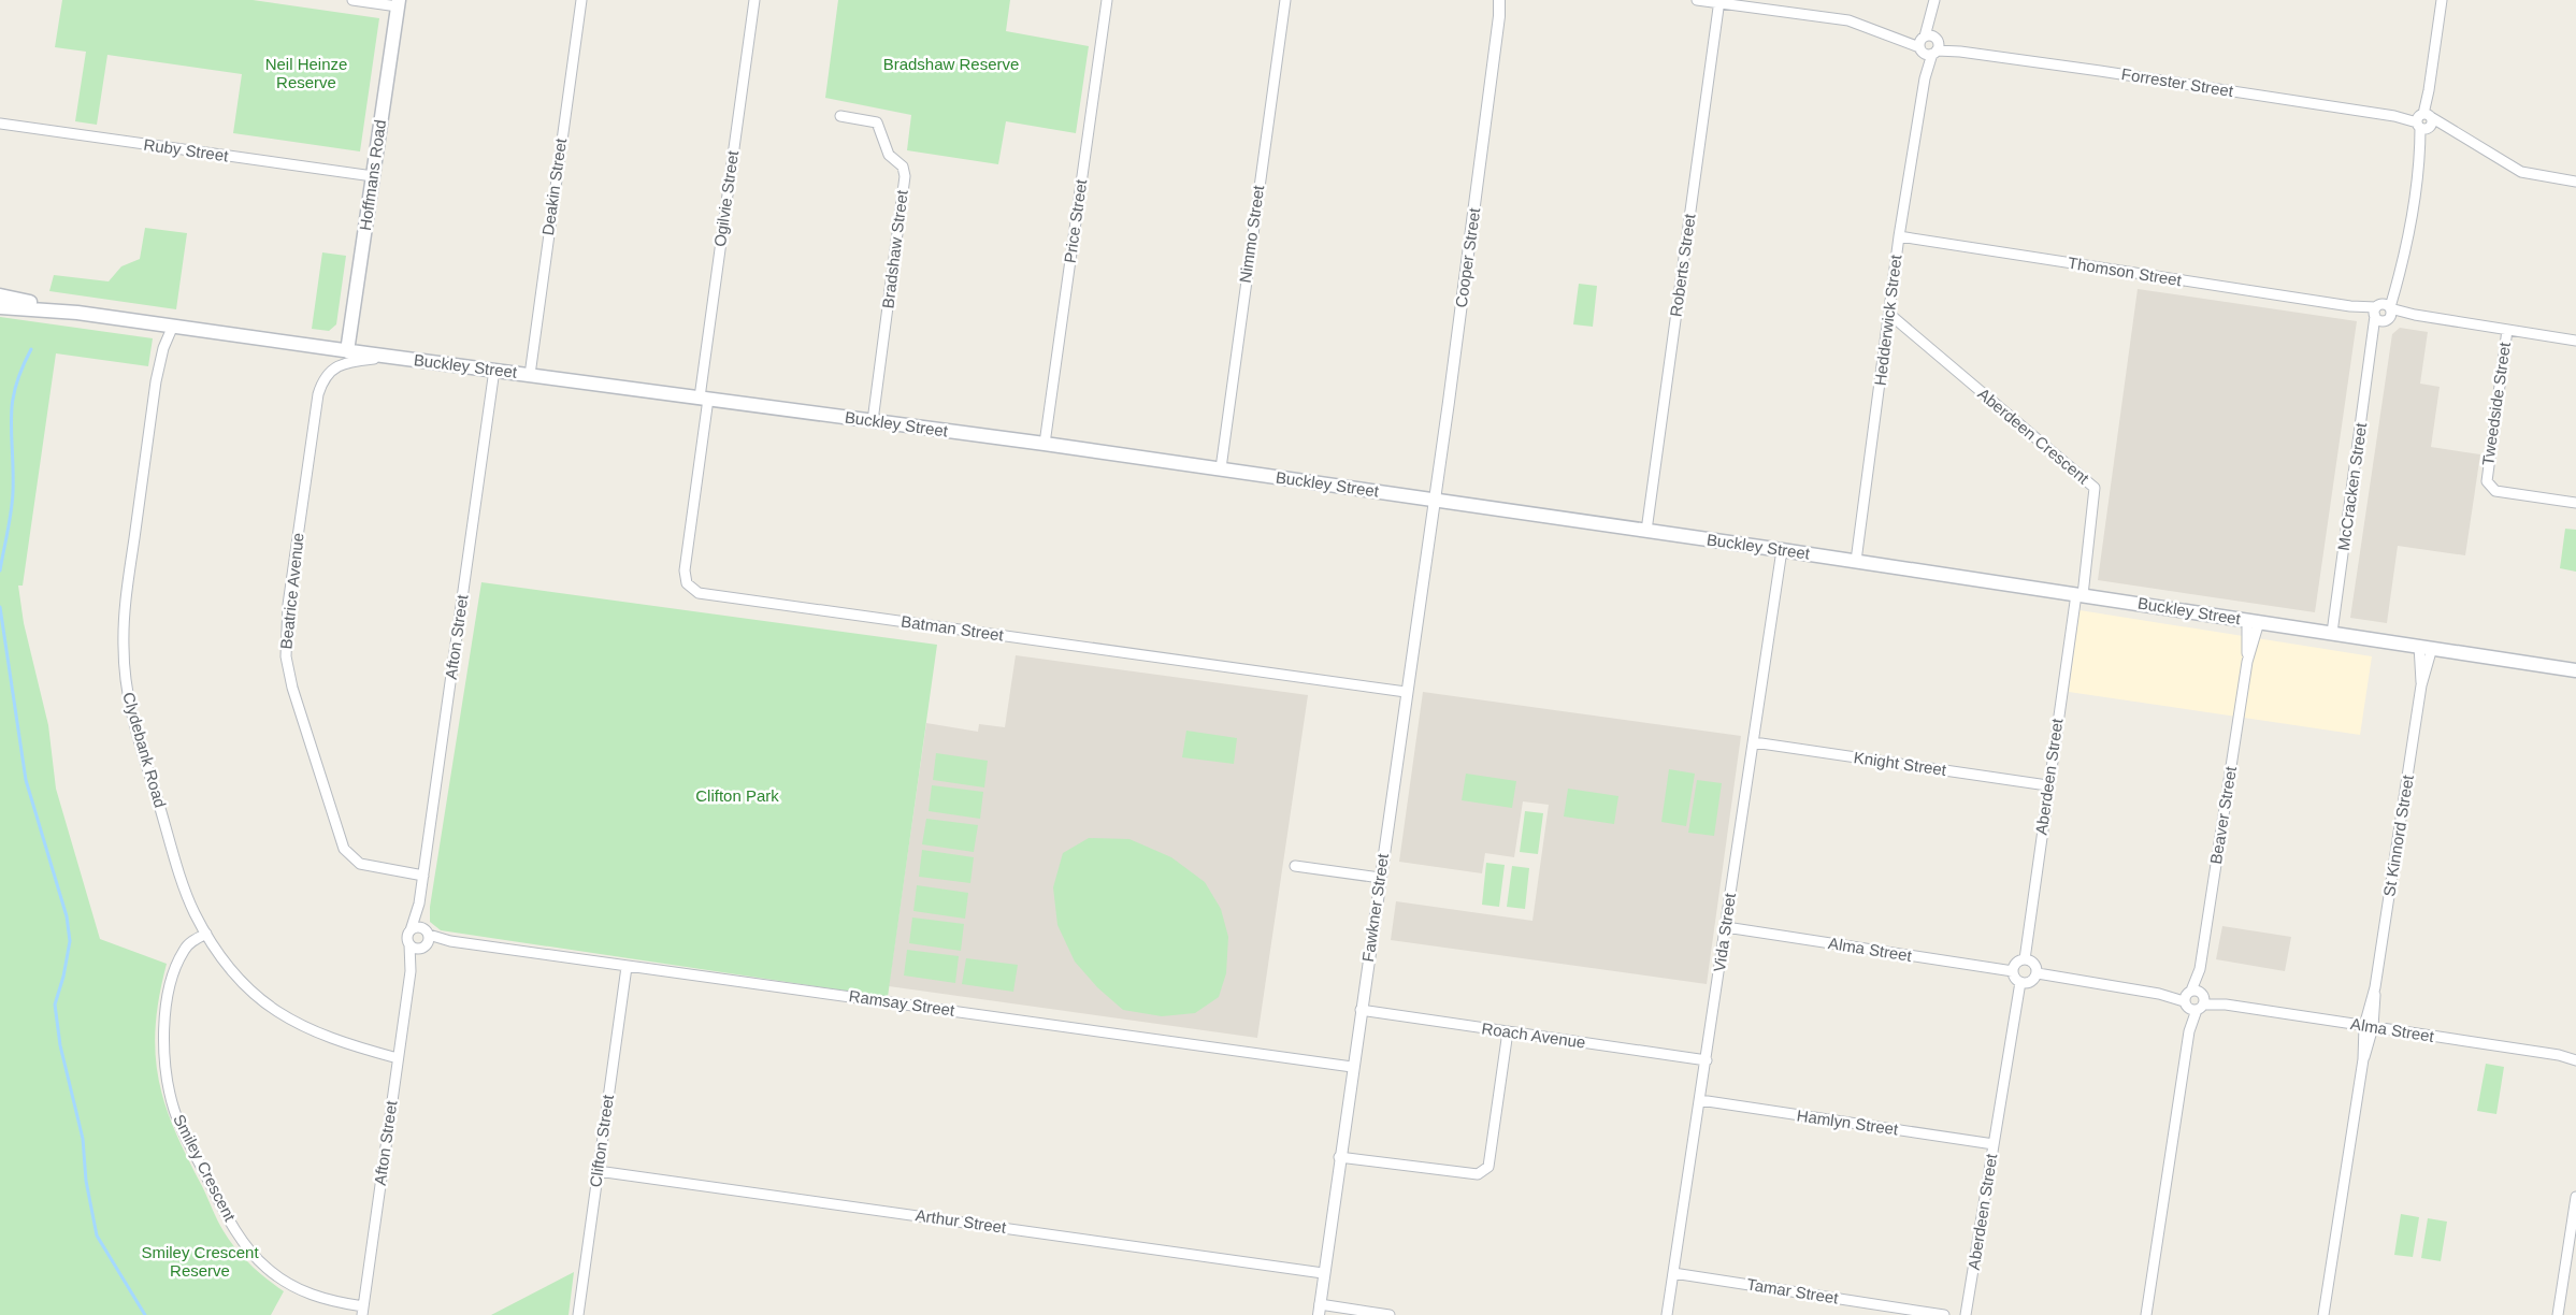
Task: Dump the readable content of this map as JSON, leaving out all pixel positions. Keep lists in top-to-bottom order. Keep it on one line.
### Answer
{"streets":{"main road":["Hoffmans Road","Buckley Street"],"street":["Forrester Street","Ruby Street","Deakin Street","Ogilvie Street","Price Street","Nimmo Street","Bradshaw Street","Cooper Street","Roberts Street","Thomson Street","Hedderwick Street","Tweedside Street","Aberdeen Crescent","McCracken Street","Beatrice Avenue","Batman Street","Afton Street","Clydebank Road","Knight Street","Aberdeen Street","Beaver Street","St Kinnord Street","Fawkner Street","Vida Street","Alma Street","Ramsay Street","Roach Avenue","Hamlyn Street","Clifton Street","Smiley Crescent","Arthur Street","Tamar Street"]},"crossings":[["Forrester Street","Roberts Street"],["Forrester Street","Hedderwick Street"],["Forrester Street","McCracken Street"],["Ruby Street","Hoffmans Road"],["Hoffmans Road","Buckley Street"],["Deakin Street","Buckley Street"],["Ogilvie Street","Buckley Street"],["Ogilvie Street","Batman Street"],["Price Street","Buckley Street"],["Nimmo Street","Buckley Street"],["Bradshaw Street","Buckley Street"],["Cooper Street","Buckley Street"],["Cooper Street","Fawkner Street"],["Roberts Street","Buckley Street"],["Thomson Street","Hedderwick Street"],["Thomson Street","Tweedside Street"],["Thomson Street","McCracken Street"],["Hedderwick Street","Buckley Street"],["Hedderwick Street","Aberdeen Crescent"],["Buckley Street","Aberdeen Crescent"],["Buckley Street","McCracken Street"],["Buckley Street","Beatrice Avenue"],["Buckley Street","Batman Street"],["Buckley Street","Afton Street"],["Buckley Street","Clydebank Road"],["Buckley Street","Aberdeen Street"],["Buckley Street","Beaver Street"],["Buckley Street","St Kinnord Street"],["Buckley Street","Fawkner Street"],["Buckley Street","Vida Street"],["Aberdeen Crescent","Aberdeen Street"],["Beatrice Avenue","Afton Street"],["Batman Street","Fawkner Street"],["Afton Street","Clydebank Road"],["Afton Street","Ramsay Street"],["Afton Street","Smiley Crescent"],["Clydebank Road","Smiley Crescent"],["Knight Street","Aberdeen Street"],["Knight Street","Vida Street"],["Aberdeen Street","Alma Street"],["Aberdeen Street","Hamlyn Street"],["Beaver Street","Alma Street"],["St Kinnord Street","Alma Street"],["Fawkner Street","Ramsay Street"],["Fawkner Street","Roach Avenue"],["Fawkner Street","Arthur Street"],["Vida Street","Alma Street"],["Vida Street","Roach Avenue"],["Vida Street","Hamlyn Street"],["Vida Street","Tamar Street"],["Ramsay Street","Clifton Street"],["Clifton Street","Arthur Street"]],"parks":["Neil Heinze Reserve","Bradshaw Reserve","Clifton Park","Smiley Crescent Reserve"]}
